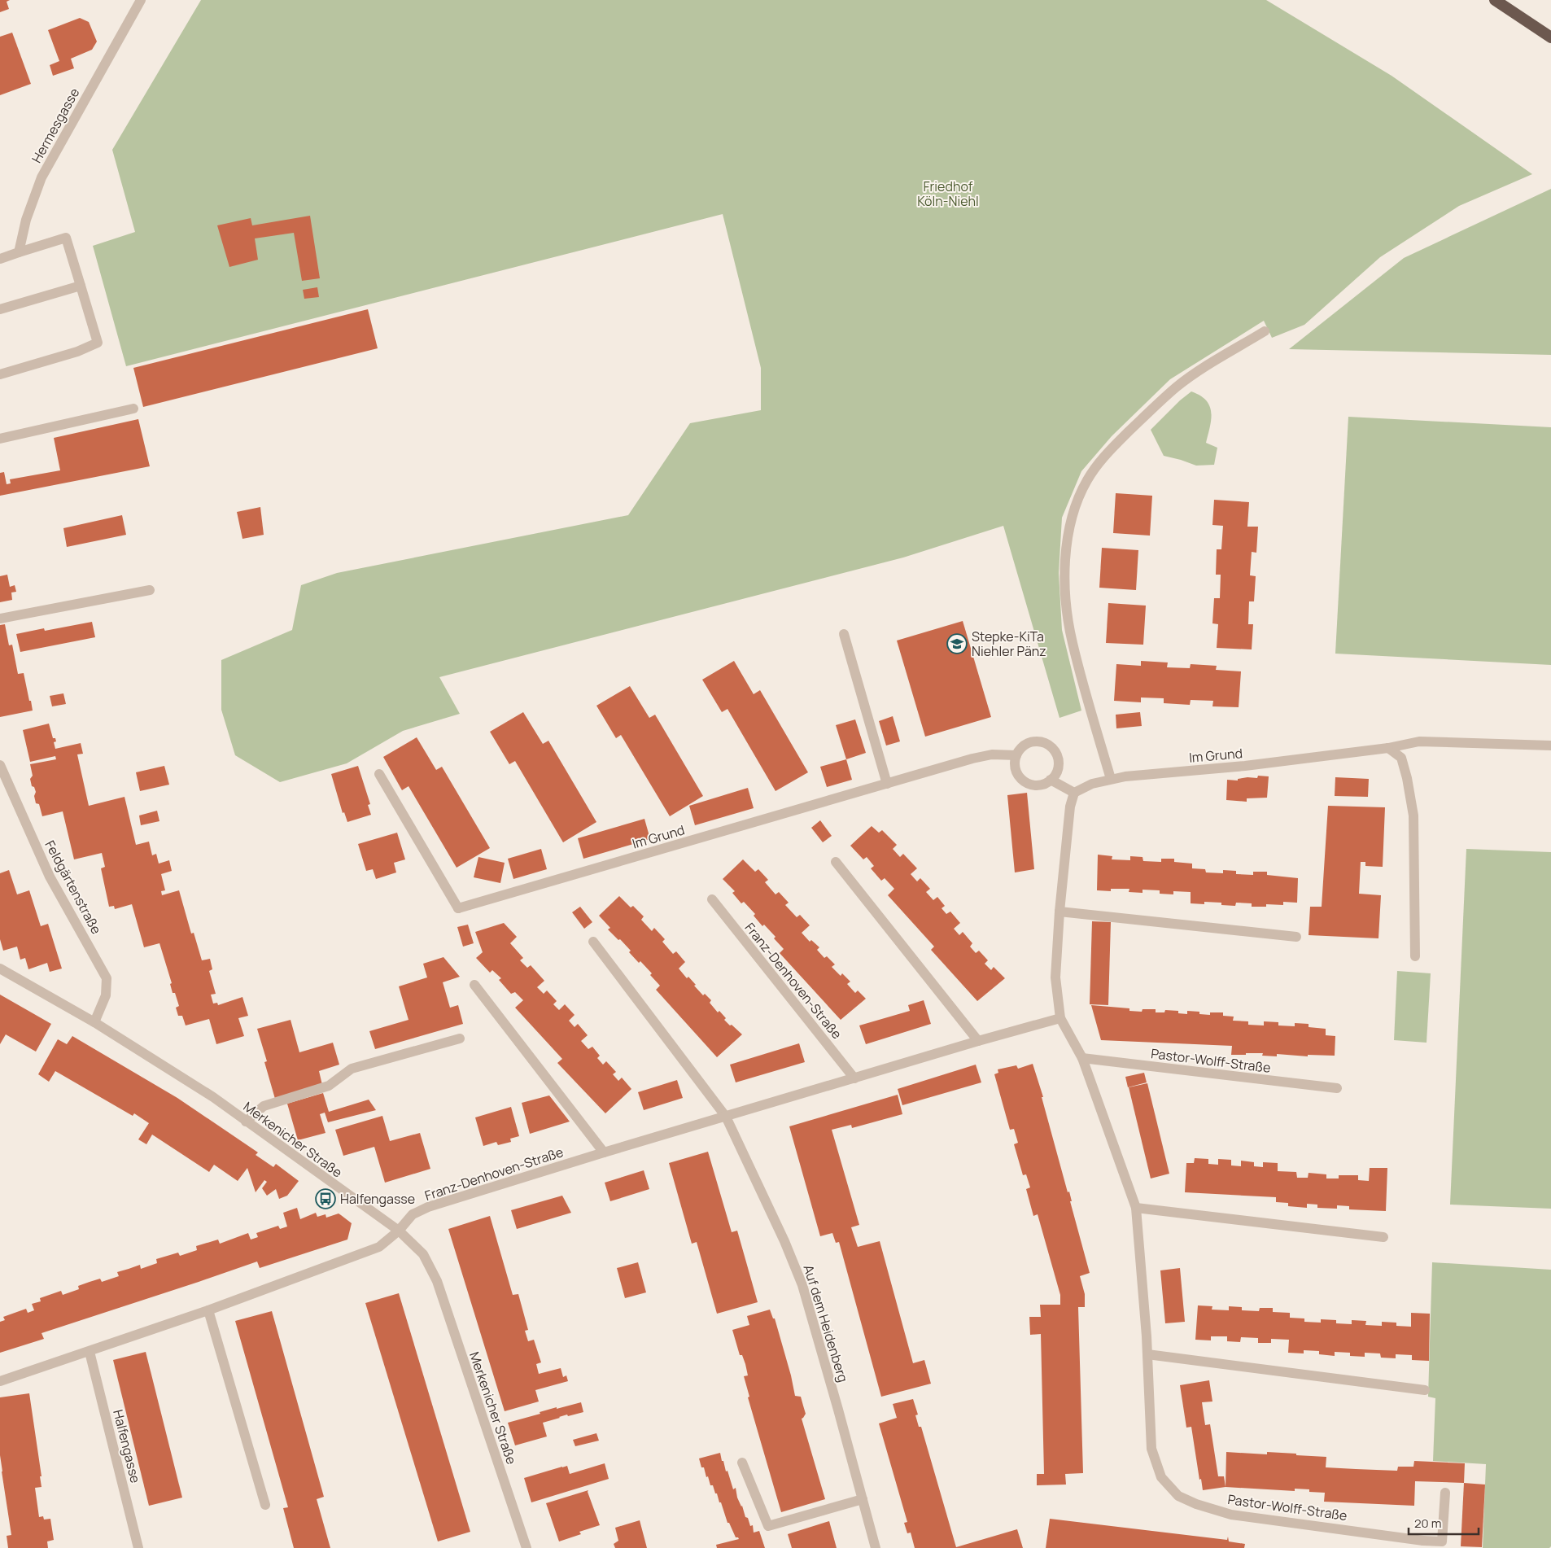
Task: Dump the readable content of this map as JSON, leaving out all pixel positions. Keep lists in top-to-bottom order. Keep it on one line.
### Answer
{"streets":{"street":["Hermesgasse","Im Grund","Feldgärtenstraße","Franz-Denhoven-Straße","Pastor-Wolff-Straße","Merkenicher Straße","Auf dem Heidenberg","Halfengasse"]},"crossings":[["Im Grund","Pastor-Wolff-Straße"],["Feldgärtenstraße","Merkenicher Straße"],["Franz-Denhoven-Straße","Pastor-Wolff-Straße"],["Franz-Denhoven-Straße","Merkenicher Straße"],["Franz-Denhoven-Straße","Auf dem Heidenberg"]],"parks":["Friedhof Köln-Niehl"],"places":{"school or university":["Stepke-KiTa Niehler Pänz"],"bus stop":["Halfengasse"]},"scale_bar":"20 m"}
